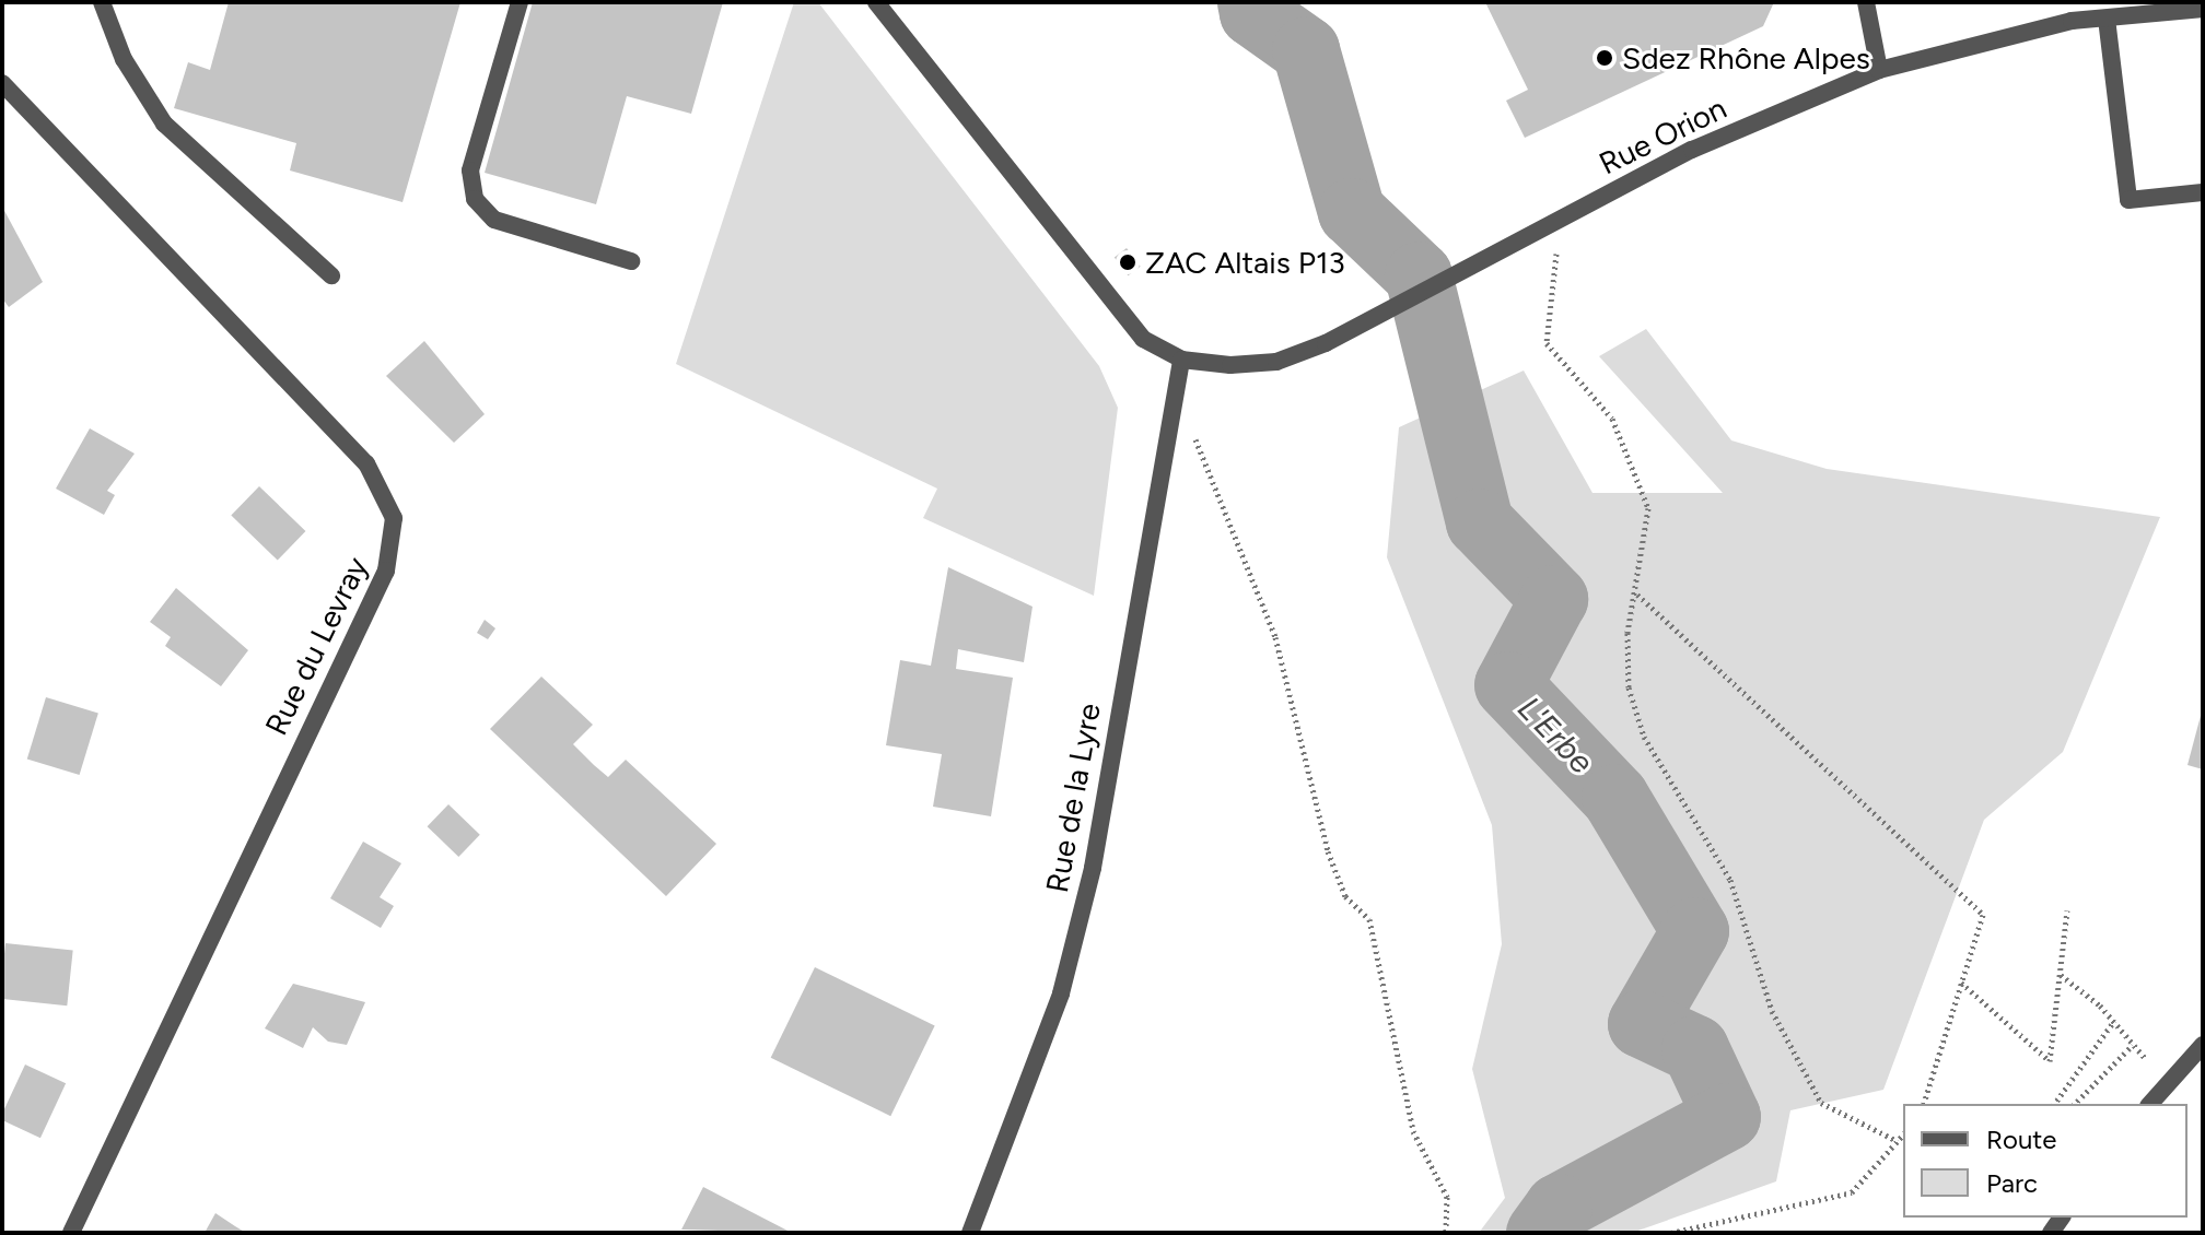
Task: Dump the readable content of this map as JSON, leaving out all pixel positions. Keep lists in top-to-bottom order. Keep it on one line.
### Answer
{"streets":{"street":["Rue Orion","Rue du Levray","Rue de la Lyre"]},"crossings":[["Rue Orion","Rue de la Lyre"]],"water":["L'Erbe"],"places":["Sdez Rhône Alpes","ZAC Altais P13"],"legend":["Route","Parc"]}
